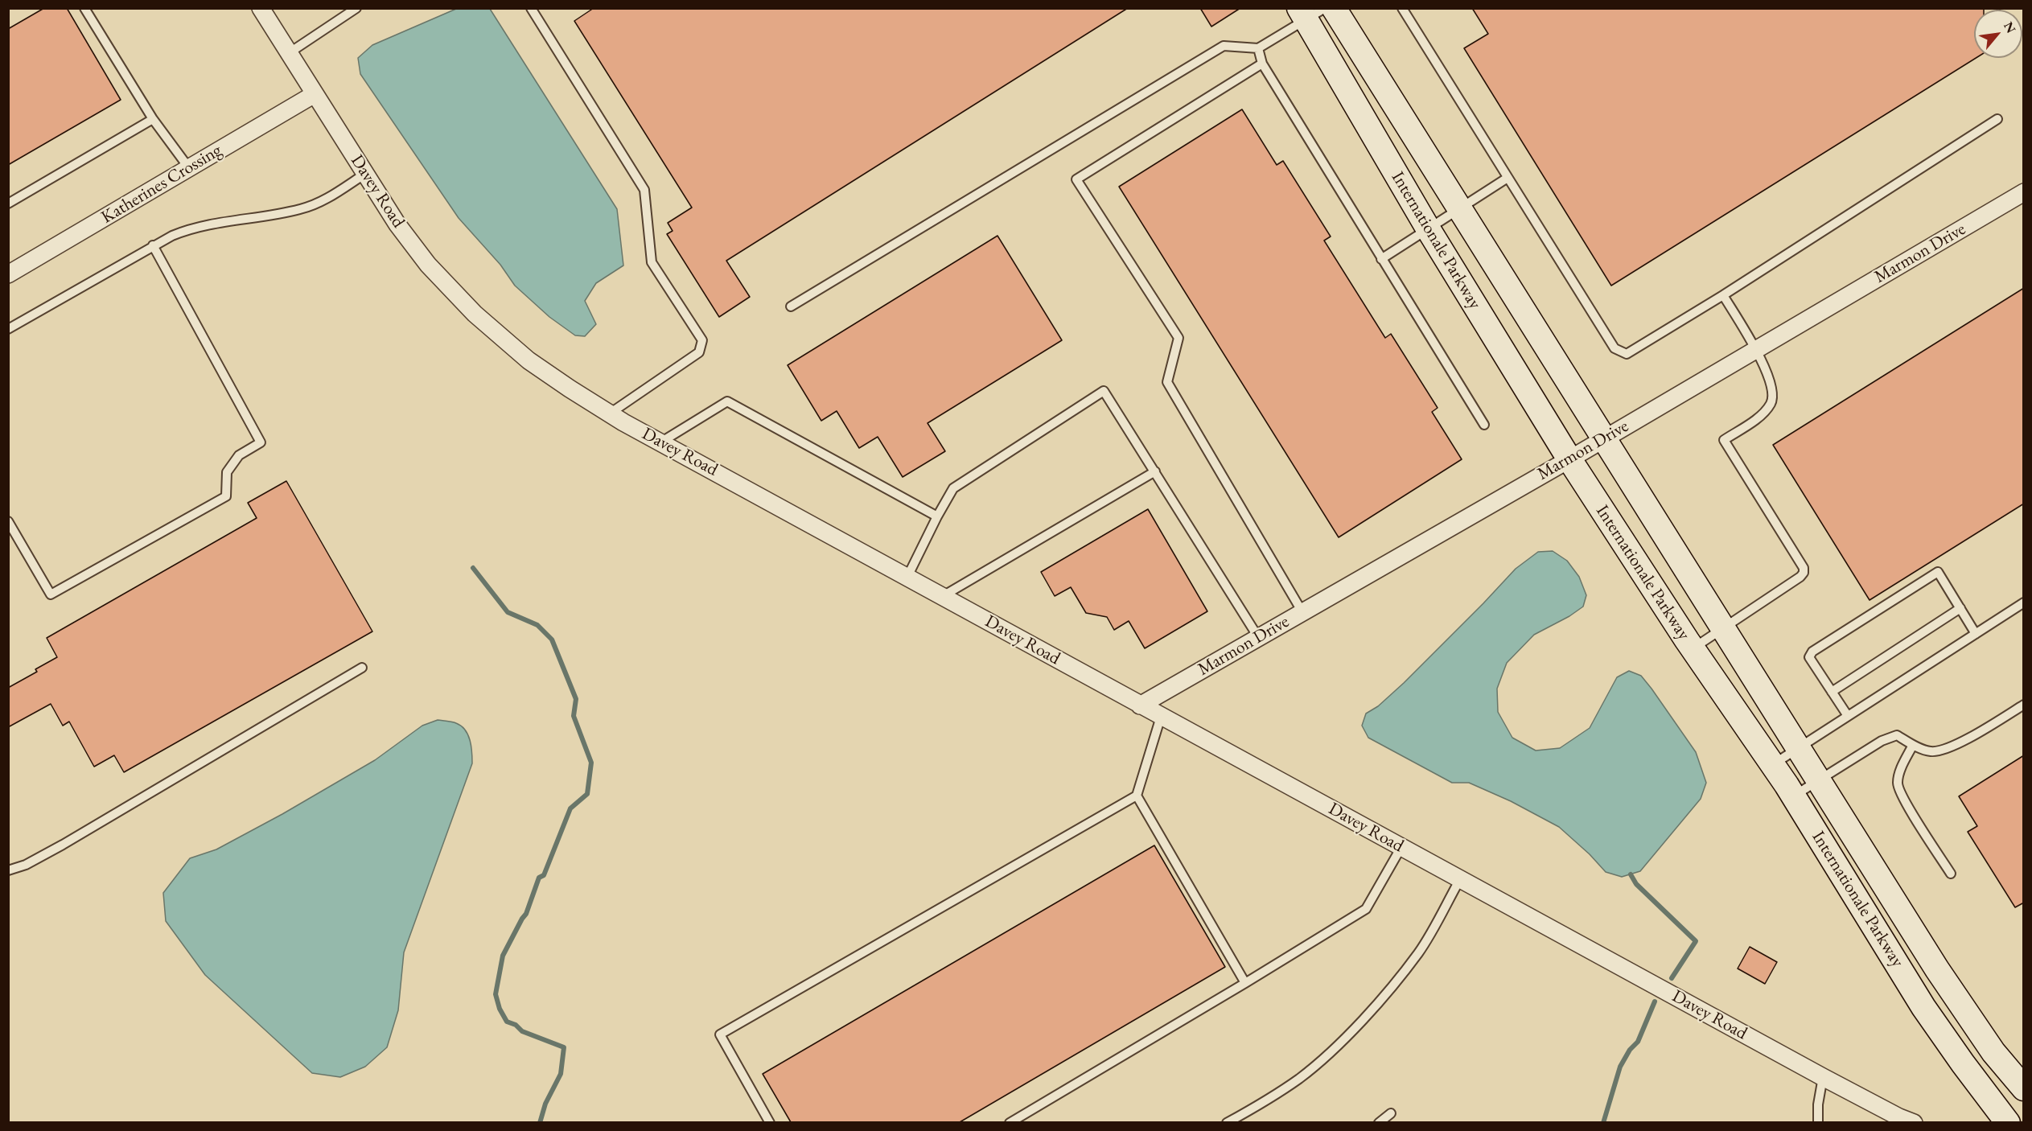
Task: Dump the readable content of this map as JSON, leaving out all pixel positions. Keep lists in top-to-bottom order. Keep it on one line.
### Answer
{"streets":{"street":["Katherines Crossing","Davey Road","Internationale Parkway","Marmon Drive"]},"crossings":[["Katherines Crossing","Davey Road"],["Davey Road","Marmon Drive"],["Internationale Parkway","Marmon Drive"]],"north":"top right"}
